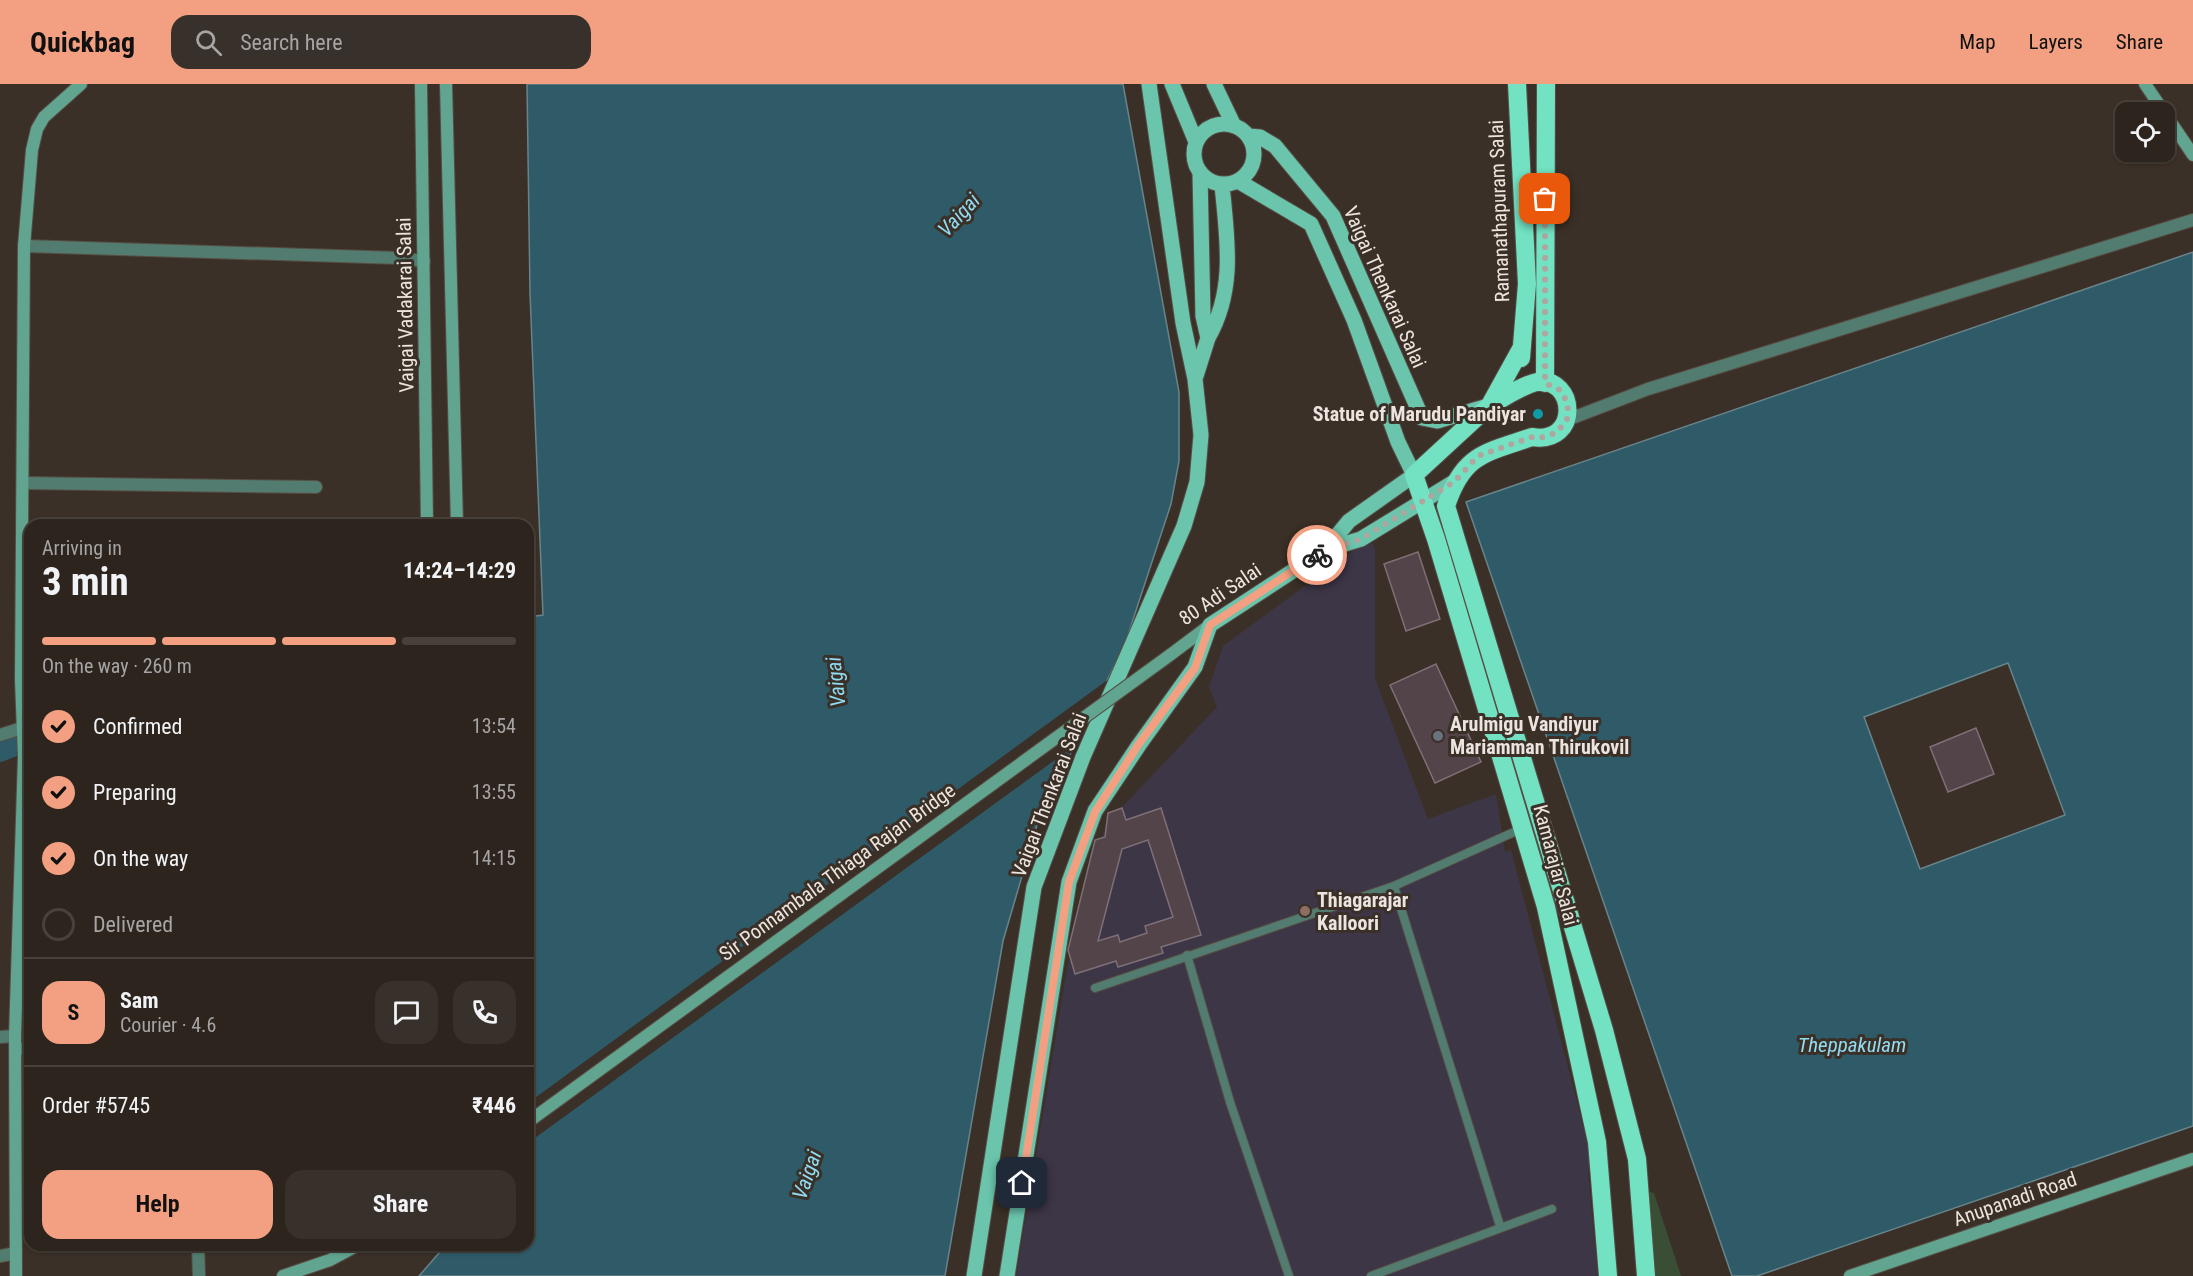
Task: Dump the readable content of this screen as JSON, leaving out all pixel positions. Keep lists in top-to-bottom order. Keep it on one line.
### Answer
{"streets":{"highway":["Ramanathapuram Salai","Kamarajar Salai"],"main road":["Vaigai Thenkarai Salai","80 Adi Salai"],"street":["Vaigai Vadakarai Salai","Sir Ponnambala Thiaga Rajan Bridge","Anupanadi Road"]},"crossings":[["Ramanathapuram Salai","Vaigai Thenkarai Salai"],["Ramanathapuram Salai","80 Adi Salai"],["Ramanathapuram Salai","Kamarajar Salai"],["80 Adi Salai","Kamarajar Salai"],["80 Adi Salai","Sir Ponnambala Thiaga Rajan Bridge"]],"water":["Vaigai","Theppakulam"],"places":["Statue of Marudu Pandiyar","Arulmigu Vandiyur Mariamman Thirukovil","Thiagarajar Kalloori"],"page":{"header":"Quickbag","search":"Search here","nav":["Map","Layers","Share"],"heading":["3 min","Arriving in","14:24–14:29"],"panel":["Sam","Courier · 4.6","Order #5745","₹446"],"bar":"On the way · 260 m","list":[["Confirmed","13:54"],["Preparing","13:55"],["On the way","14:15"],"Delivered"],"round":"S","buttons":["Help","Share"]}}
